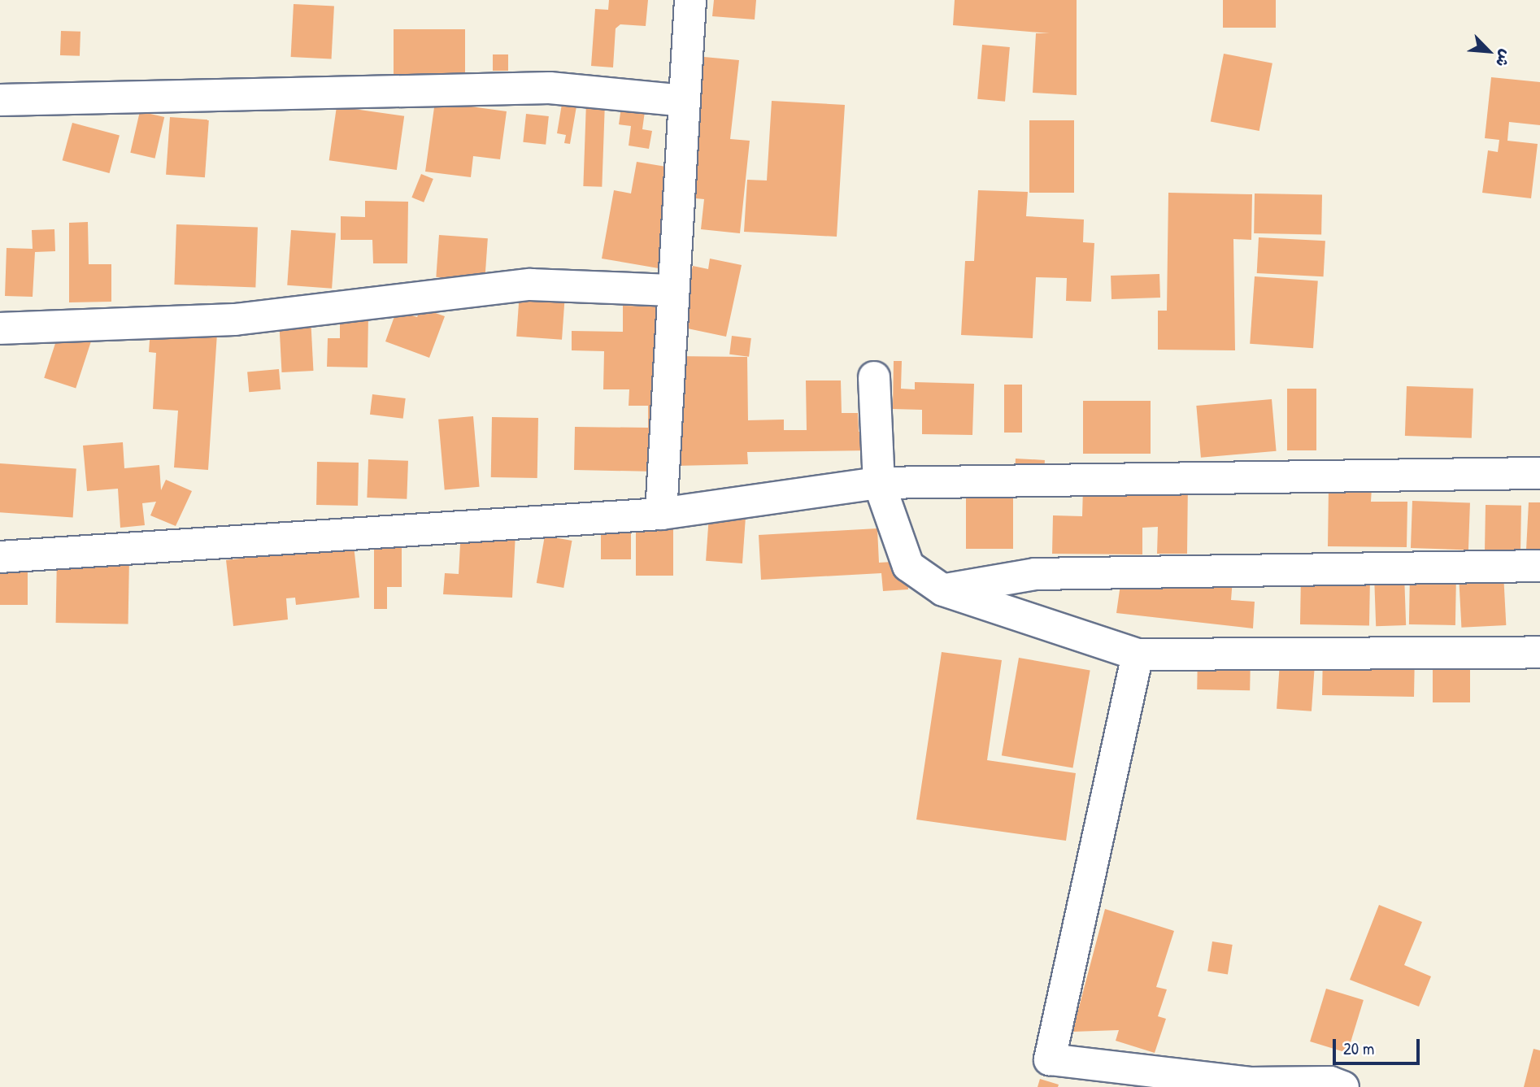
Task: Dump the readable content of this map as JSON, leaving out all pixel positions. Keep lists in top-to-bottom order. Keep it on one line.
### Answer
{"scale_bar":"20 m","north":"bottom right"}
